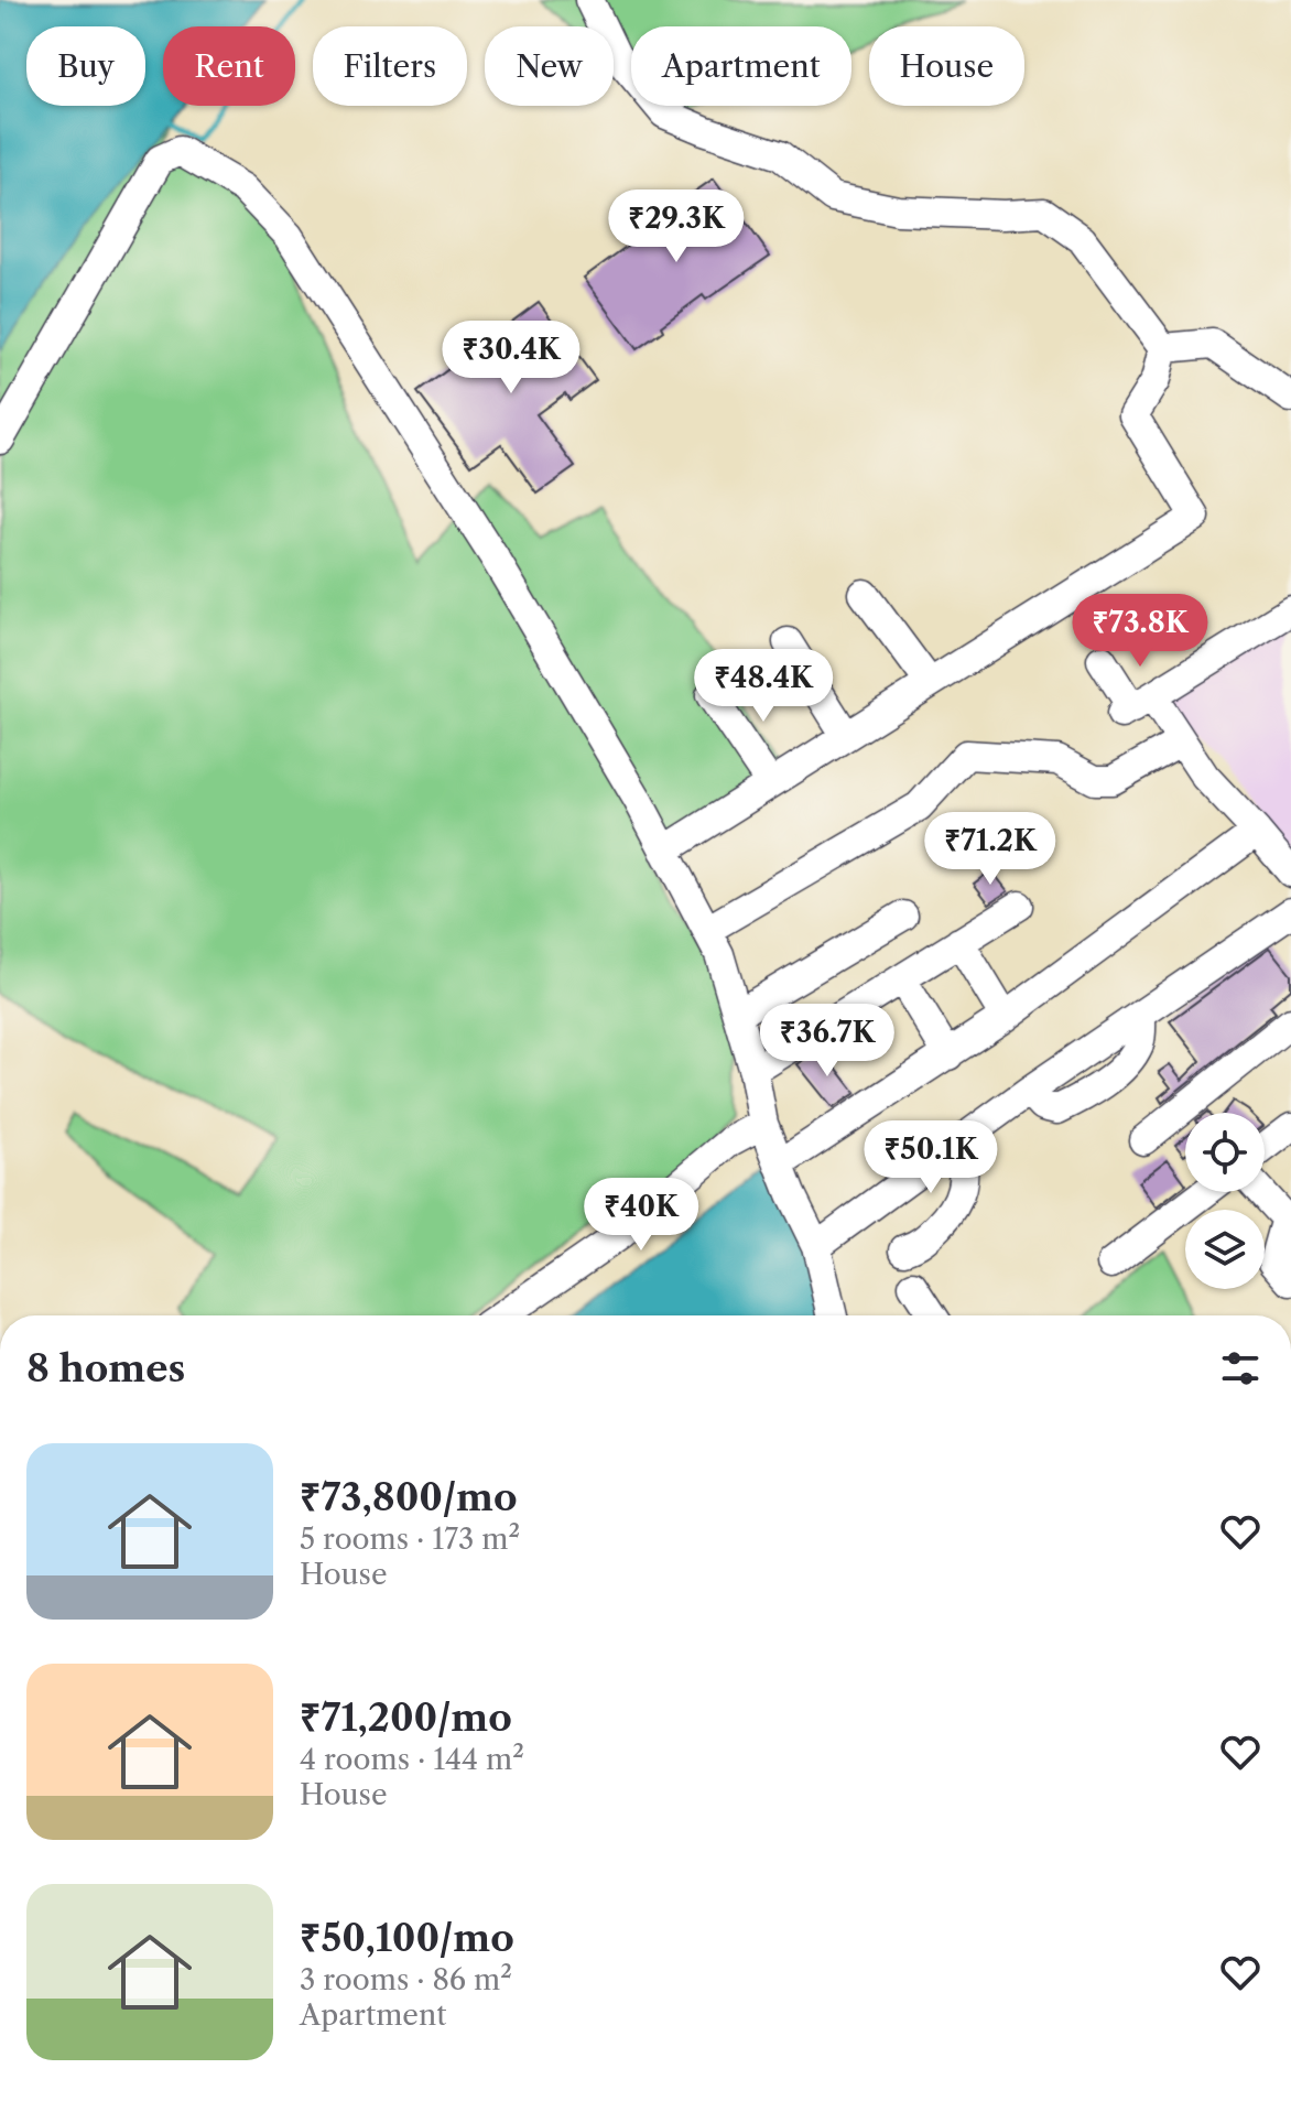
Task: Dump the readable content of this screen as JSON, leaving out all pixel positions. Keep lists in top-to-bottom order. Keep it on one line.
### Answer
{"page":{"chip":["Buy","Rent","Filters","New","Apartment","House"],"price":["₹29.3K","₹30.4K","₹73.8K","₹48.4K","₹71.2K","₹36.7K","₹50.1K","₹40K"],"heading":"8 homes","list":[{"name":"₹73,800/mo","note":"5 rooms · 173 m² · House"},{"name":"₹71,200/mo","note":"4 rooms · 144 m² · House"},{"name":"₹50,100/mo","note":"3 rooms · 86 m² · Apartment"}]}}
